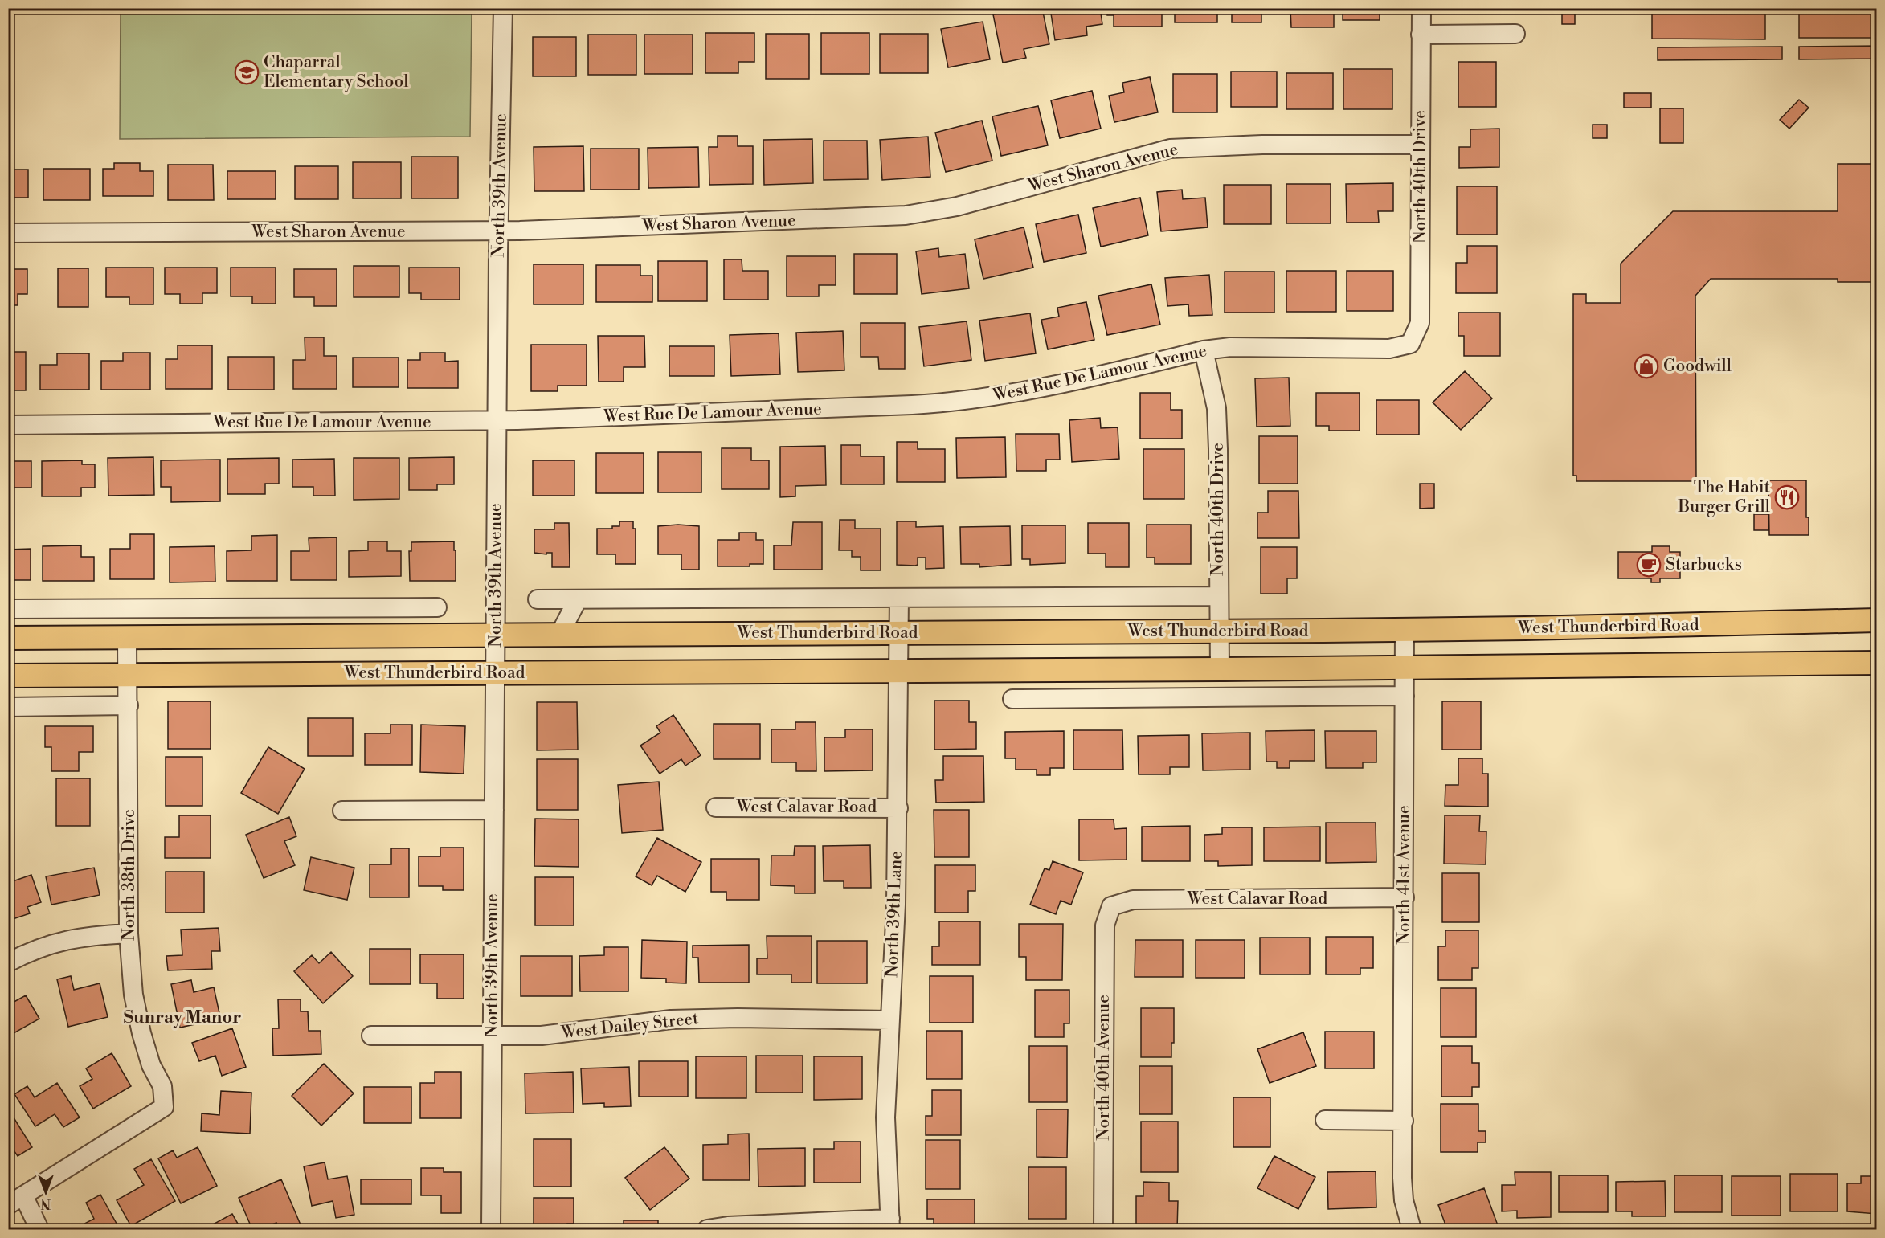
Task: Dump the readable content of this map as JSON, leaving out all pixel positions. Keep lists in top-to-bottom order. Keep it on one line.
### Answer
{"streets":{"main road":["West Thunderbird Road"],"street":["West Sharon Avenue","North 40th Drive","North 39th Avenue","West Rue De Lamour Avenue","West Calavar Road","North 38th Drive","North 41st Avenue","North 39th Lane","West Dailey Street","North 40th Avenue"]},"crossings":[["West Sharon Avenue","North 40th Drive"],["West Sharon Avenue","North 39th Avenue"],["North 40th Drive","West Rue De Lamour Avenue"],["North 40th Drive","West Thunderbird Road"],["North 39th Avenue","West Rue De Lamour Avenue"],["North 39th Avenue","West Thunderbird Road"],["North 39th Avenue","West Dailey Street"],["West Thunderbird Road","North 38th Drive"],["West Thunderbird Road","North 41st Avenue"],["West Thunderbird Road","North 39th Lane"],["West Calavar Road","North 41st Avenue"],["West Calavar Road","North 39th Lane"],["West Calavar Road","North 40th Avenue"],["North 39th Lane","West Dailey Street"]],"districts":["Sunray Manor"],"places":{"school or university":["Chaparral Elementary School"],"shop":["Goodwill"],"restaurant":["The Habit Burger Grill"],"cafe":["Starbucks"]},"north":"bottom"}
